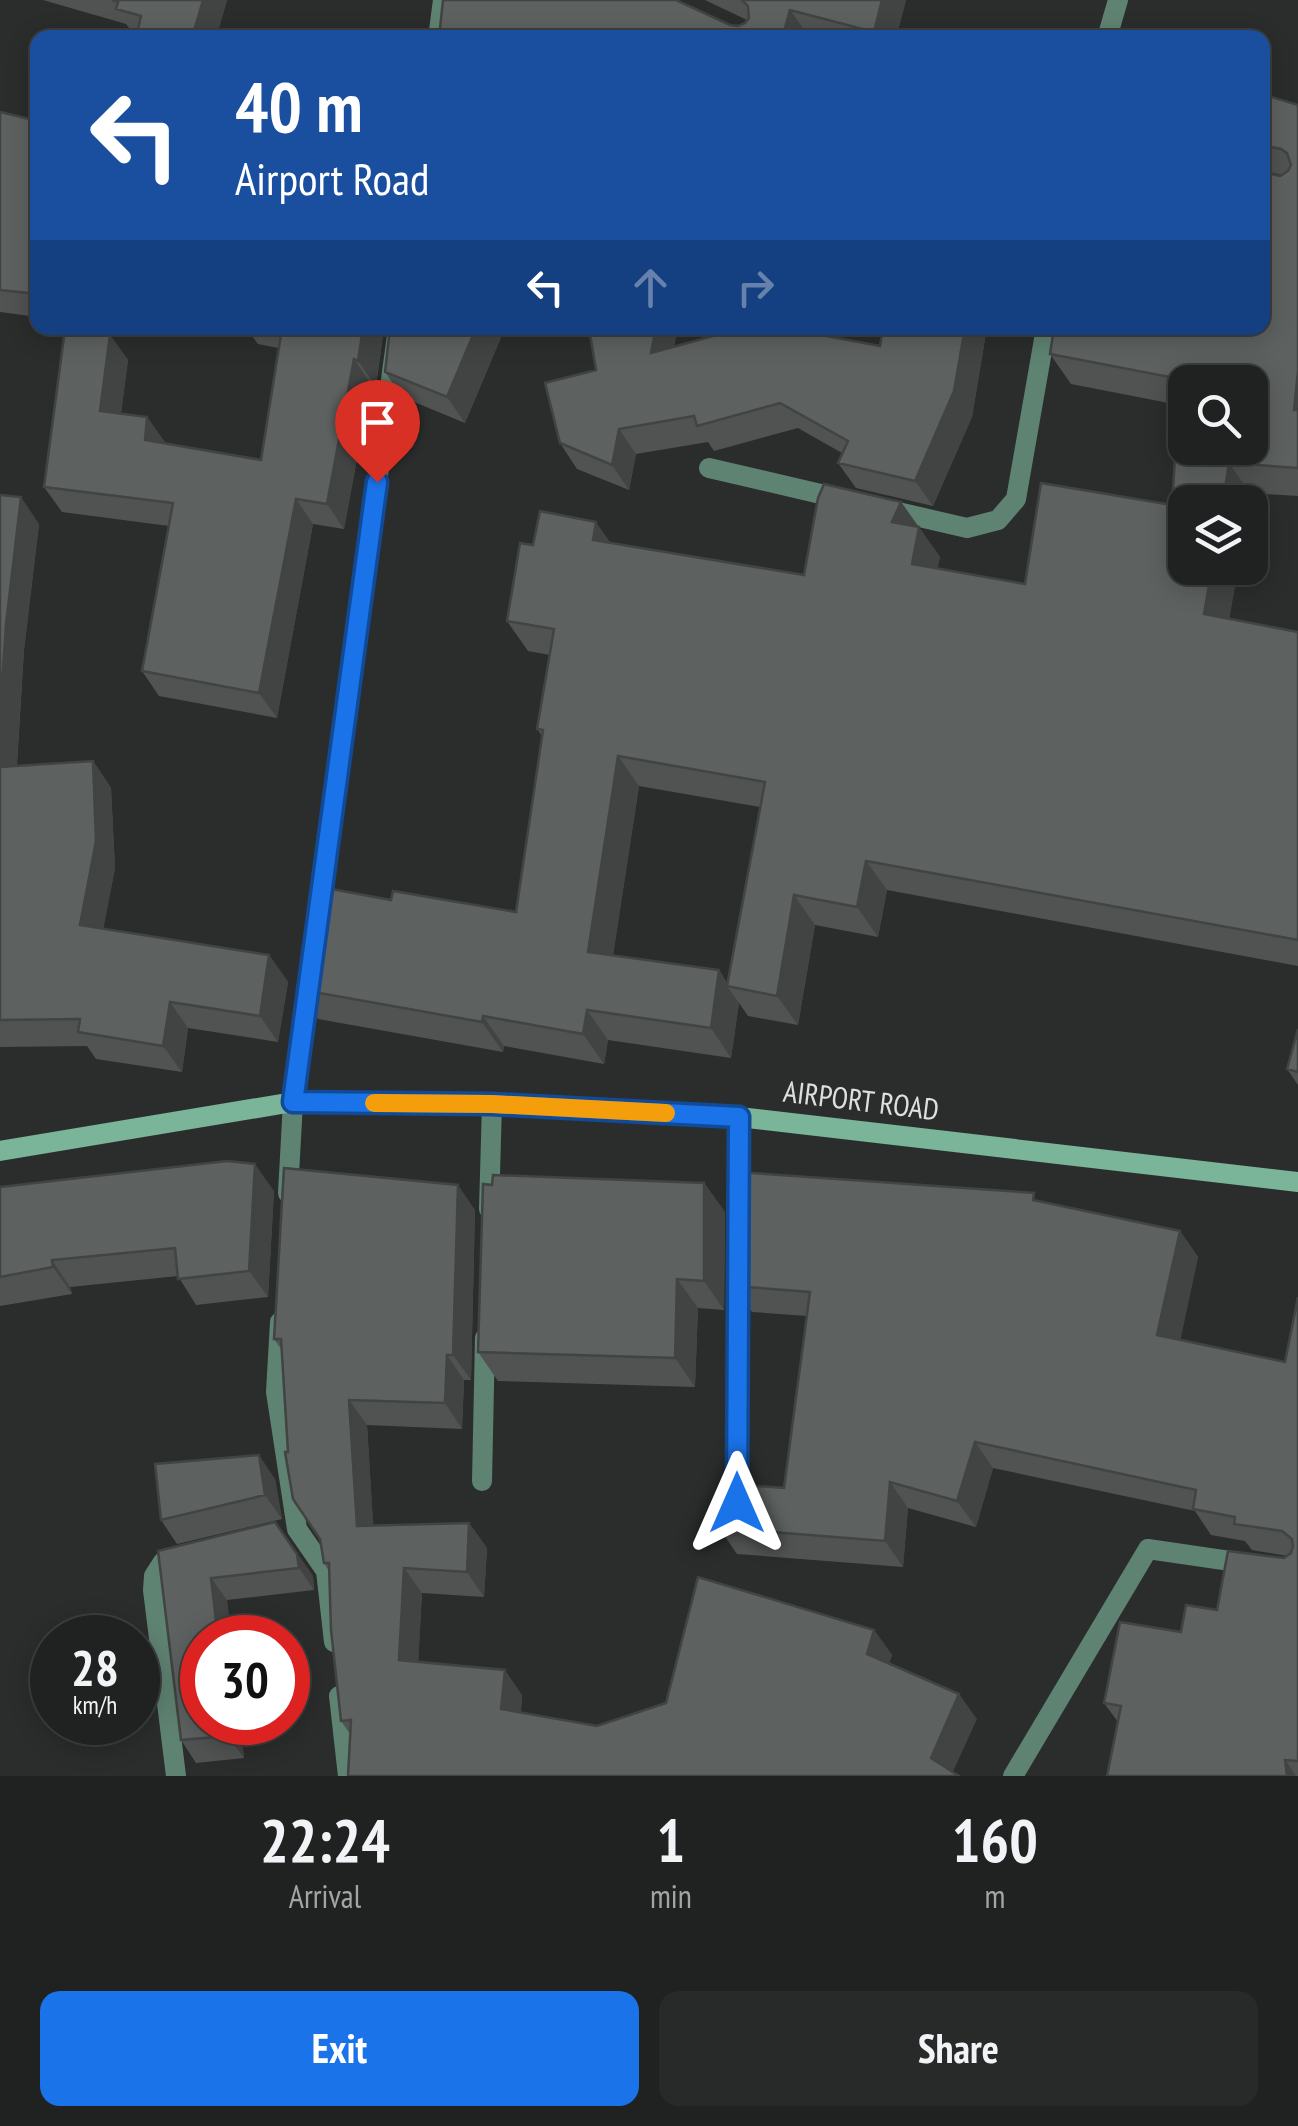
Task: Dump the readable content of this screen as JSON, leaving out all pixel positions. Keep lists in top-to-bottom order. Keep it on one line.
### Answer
{"streets":{"street":["AIRPORT ROAD"]},"page":{"turn":["40 m","Airport Road"],"speed":"28 km/h","limit":"30","eta":["22:24","Arrival","1","min","160","m"],"buttons":["Exit","Share"]}}
